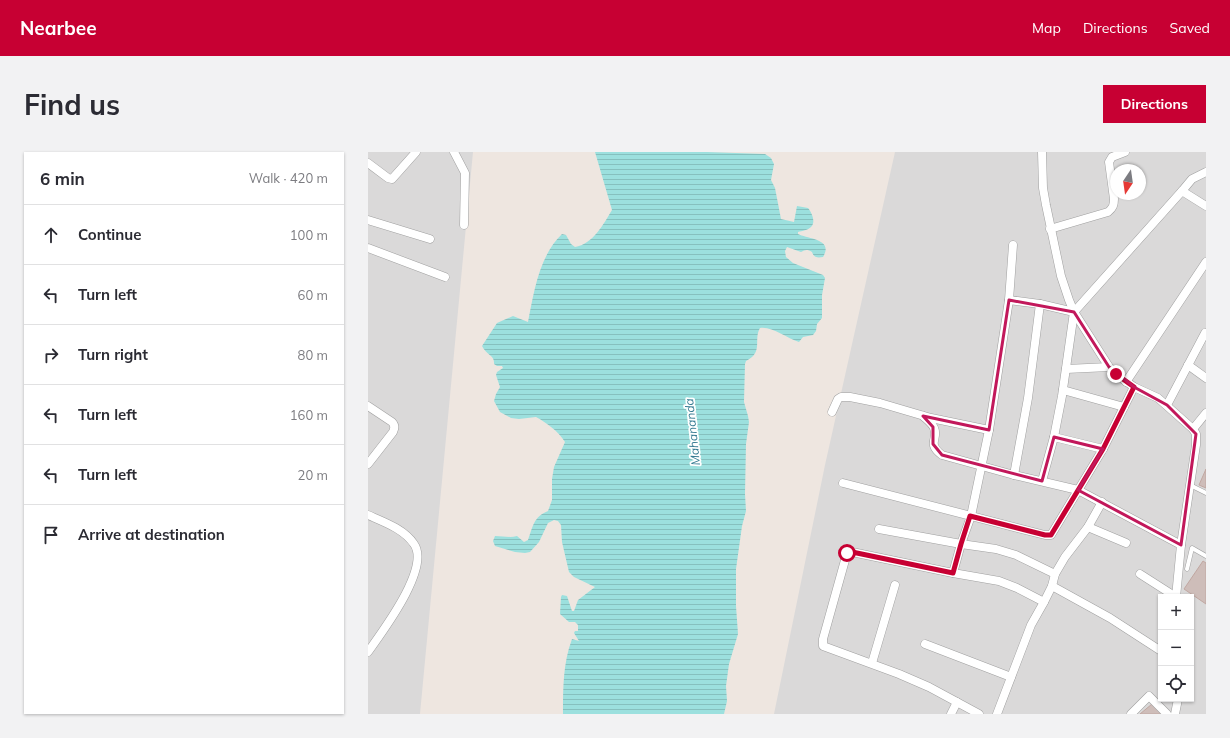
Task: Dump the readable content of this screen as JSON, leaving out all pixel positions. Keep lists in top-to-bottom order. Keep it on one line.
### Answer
{"water":["Mahananda"],"north":"bottom","page":{"header":"Nearbee","nav":["Map","Directions","Saved"],"buttons":"Directions","title":"Find us","heading":["6 min","Walk · 420 m"],"list":[["Continue","100 m"],["Turn left","60 m"],["Turn right","80 m"],["Turn left","160 m"],["Turn left","20 m"],"Arrive at destination"],"map_buttons":["+","−"]}}
